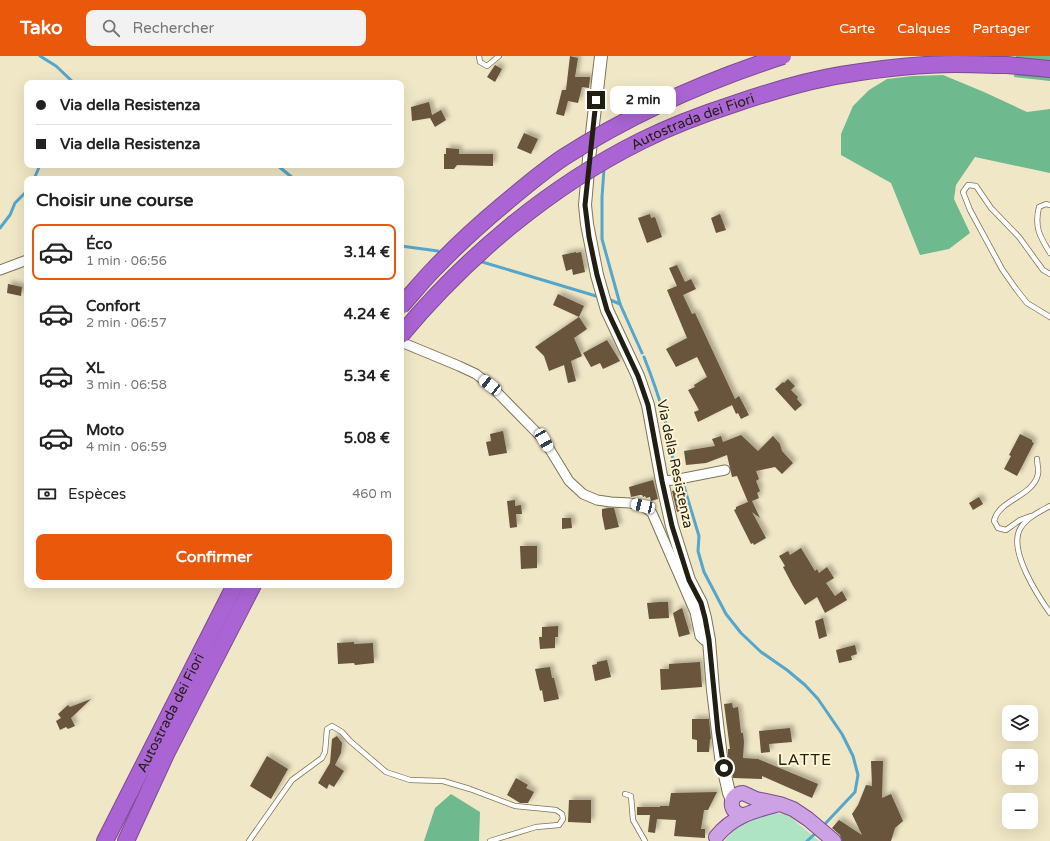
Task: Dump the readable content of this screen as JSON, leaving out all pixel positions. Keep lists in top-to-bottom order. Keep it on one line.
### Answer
{"streets":{"highway":["Autostrada dei Fiori"],"street":["Via della Resistenza"]},"districts":["LATTE"],"page":{"header":"Tako","search":"Rechercher","nav":["Carte","Calques","Partager"],"banner":["Via della Resistenza","Via della Resistenza"],"bubble":"2 min","heading":"Choisir une course","list":[{"name":"Éco","note":"1 min · 06:56","value":"3.14 €"},{"name":"Confort","note":"2 min · 06:57","value":"4.24 €"},{"name":"XL","note":"3 min · 06:58","value":"5.34 €"},{"name":"Moto","note":"4 min · 06:59","value":"5.08 €"}],"pay":["Espèces","460 m"],"buttons":"Confirmer","map_buttons":["+","−"]}}
